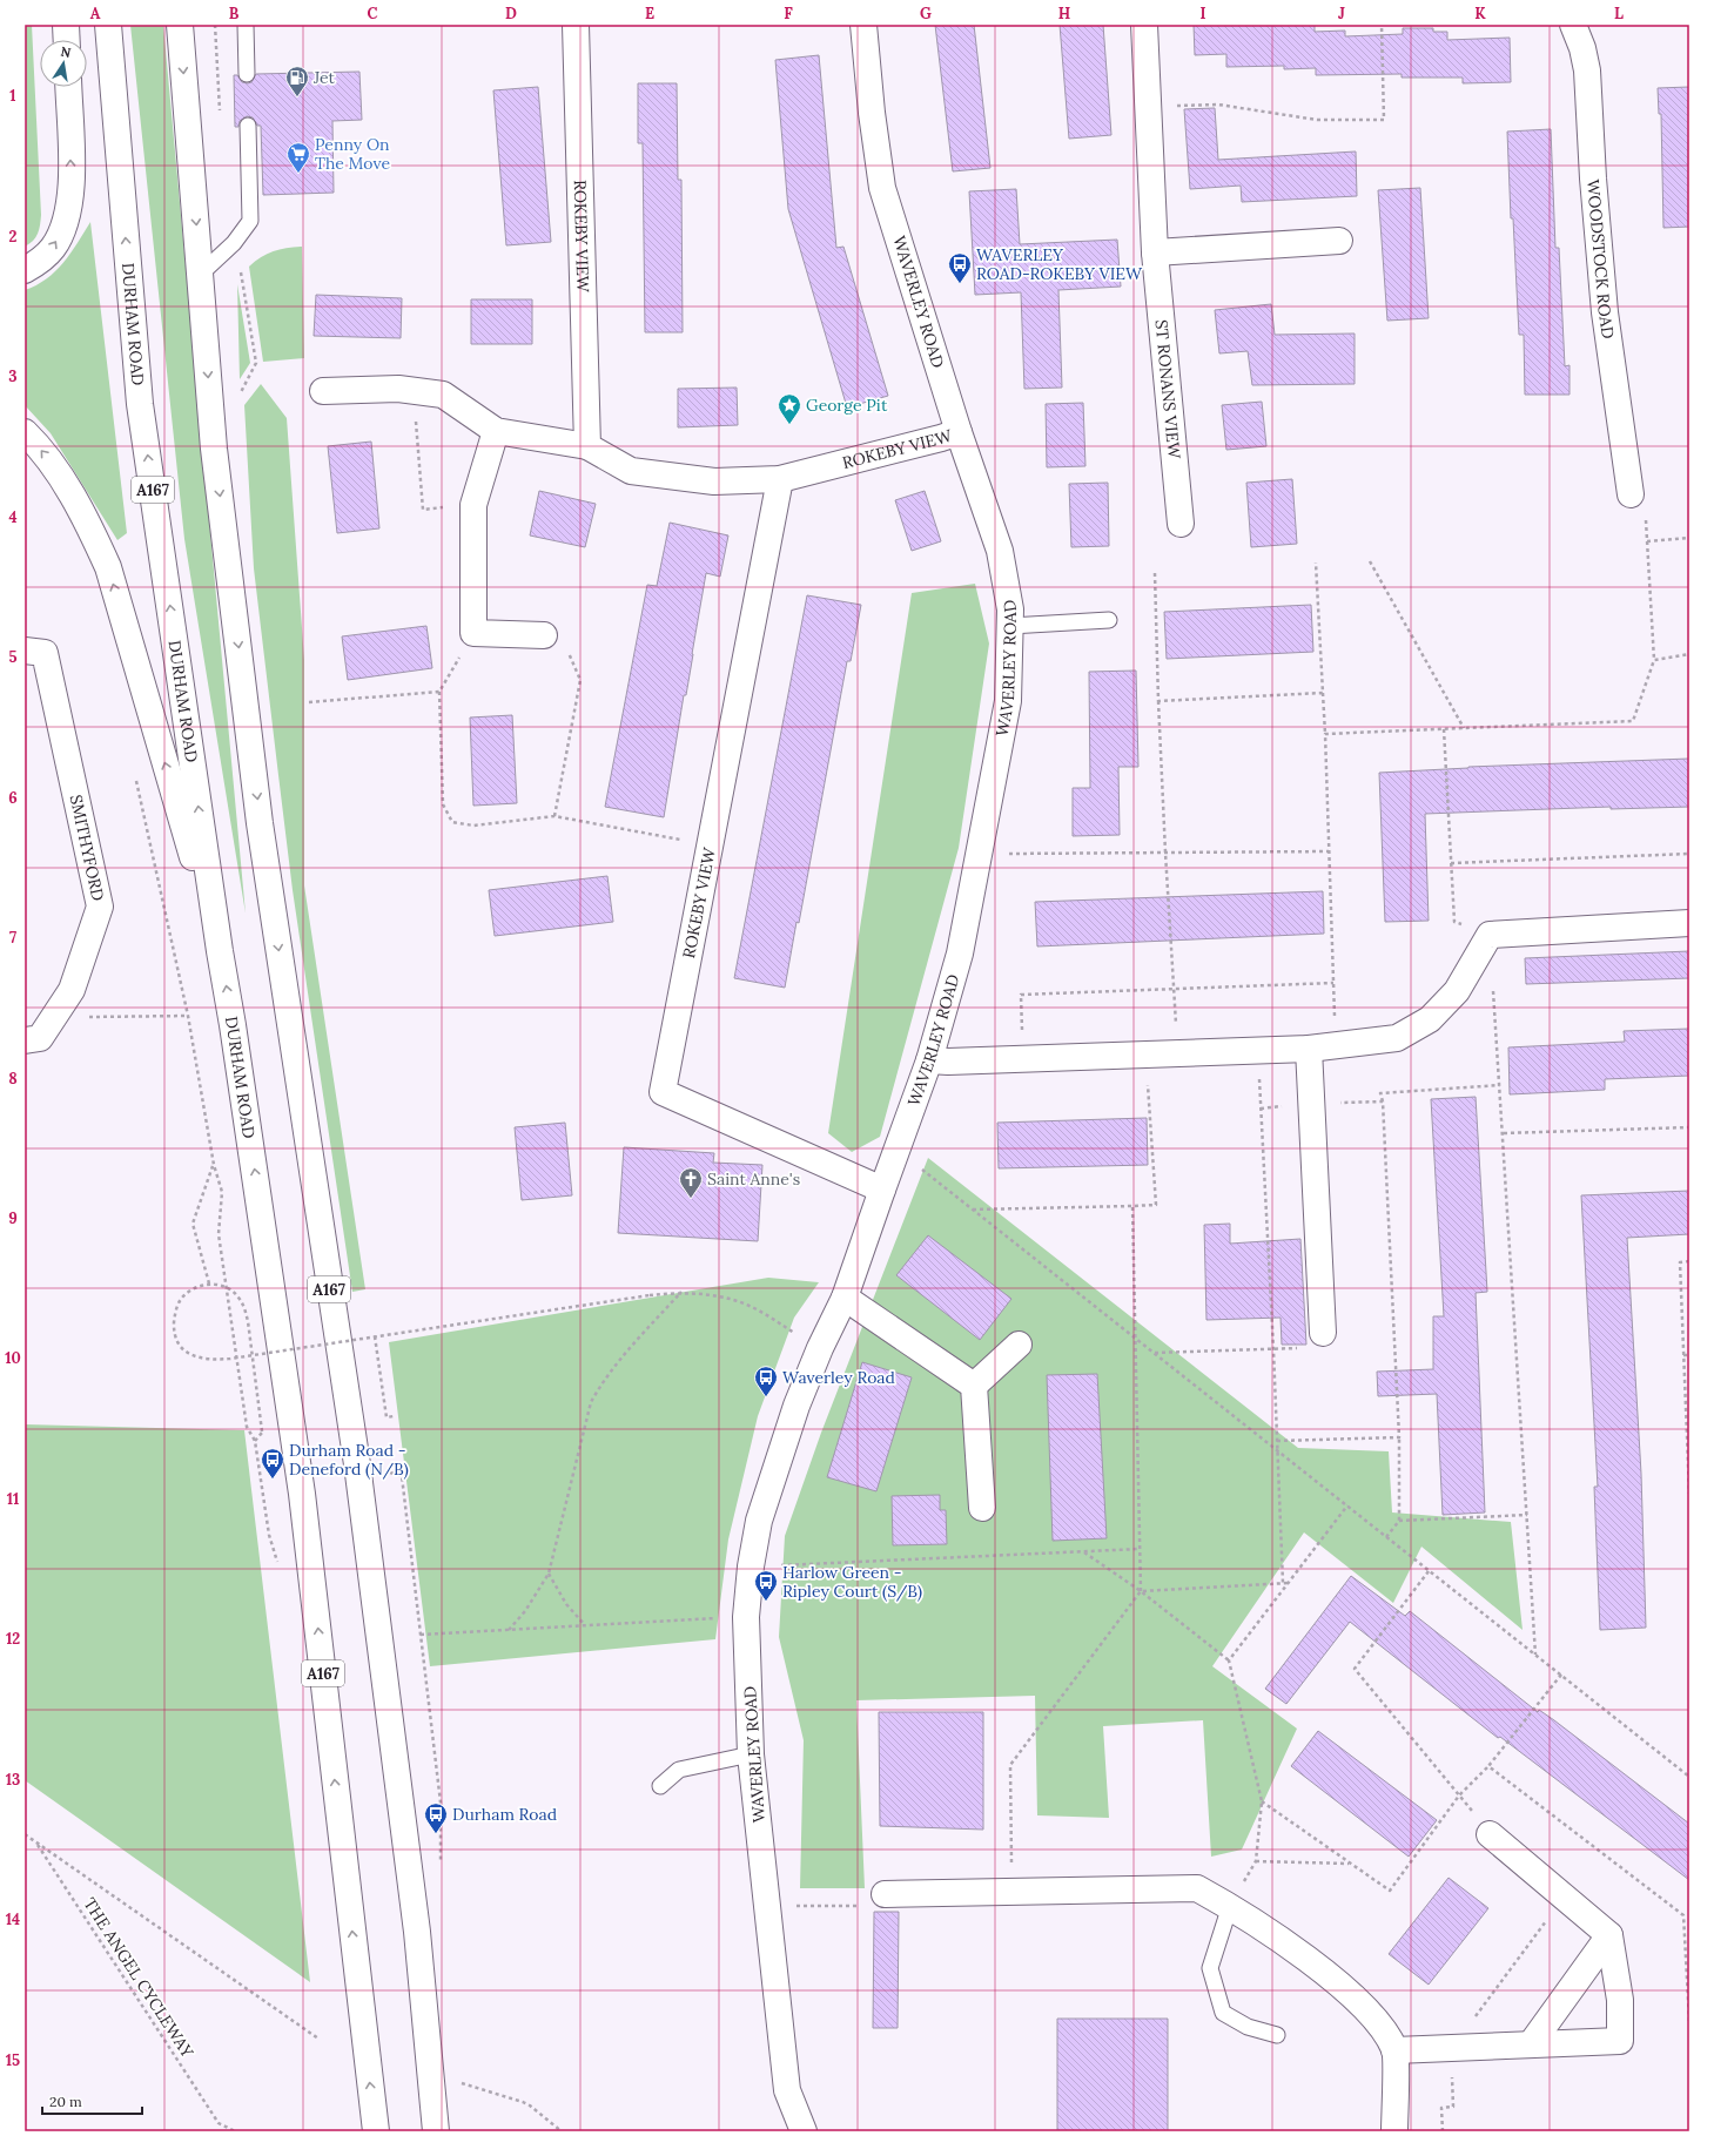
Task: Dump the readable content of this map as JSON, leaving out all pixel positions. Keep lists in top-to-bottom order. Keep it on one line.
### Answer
{"streets":{"street":["ROKEBY VIEW","WOODSTOCK ROAD","WAVERLEY ROAD","DURHAM ROAD","ST RONANS VIEW","A167","SMITHYFORD"],"path":["THE ANGEL CYCLEWAY"]},"crossings":[["ROKEBY VIEW","WAVERLEY ROAD"]],"places":{"fuel station":["Jet"],"supermarket":["Penny On The Move"],"bus stop":["WAVERLEY ROAD-ROKEBY VIEW","Waverley Road","Durham Road - Deneford (N/B)","Harlow Green - Ripley Court (S/B)","Durham Road"],"place":["George Pit"],"church":["Saint Anne's"]},"scale_bar":"20 m","north":"top","grid":{"columns":["A","B","C","D","E","F","G","H","I","J","K","L"],"rows":["1","2","3","4","5","6","7","8","9","10","11","12","13","14","15"]}}
